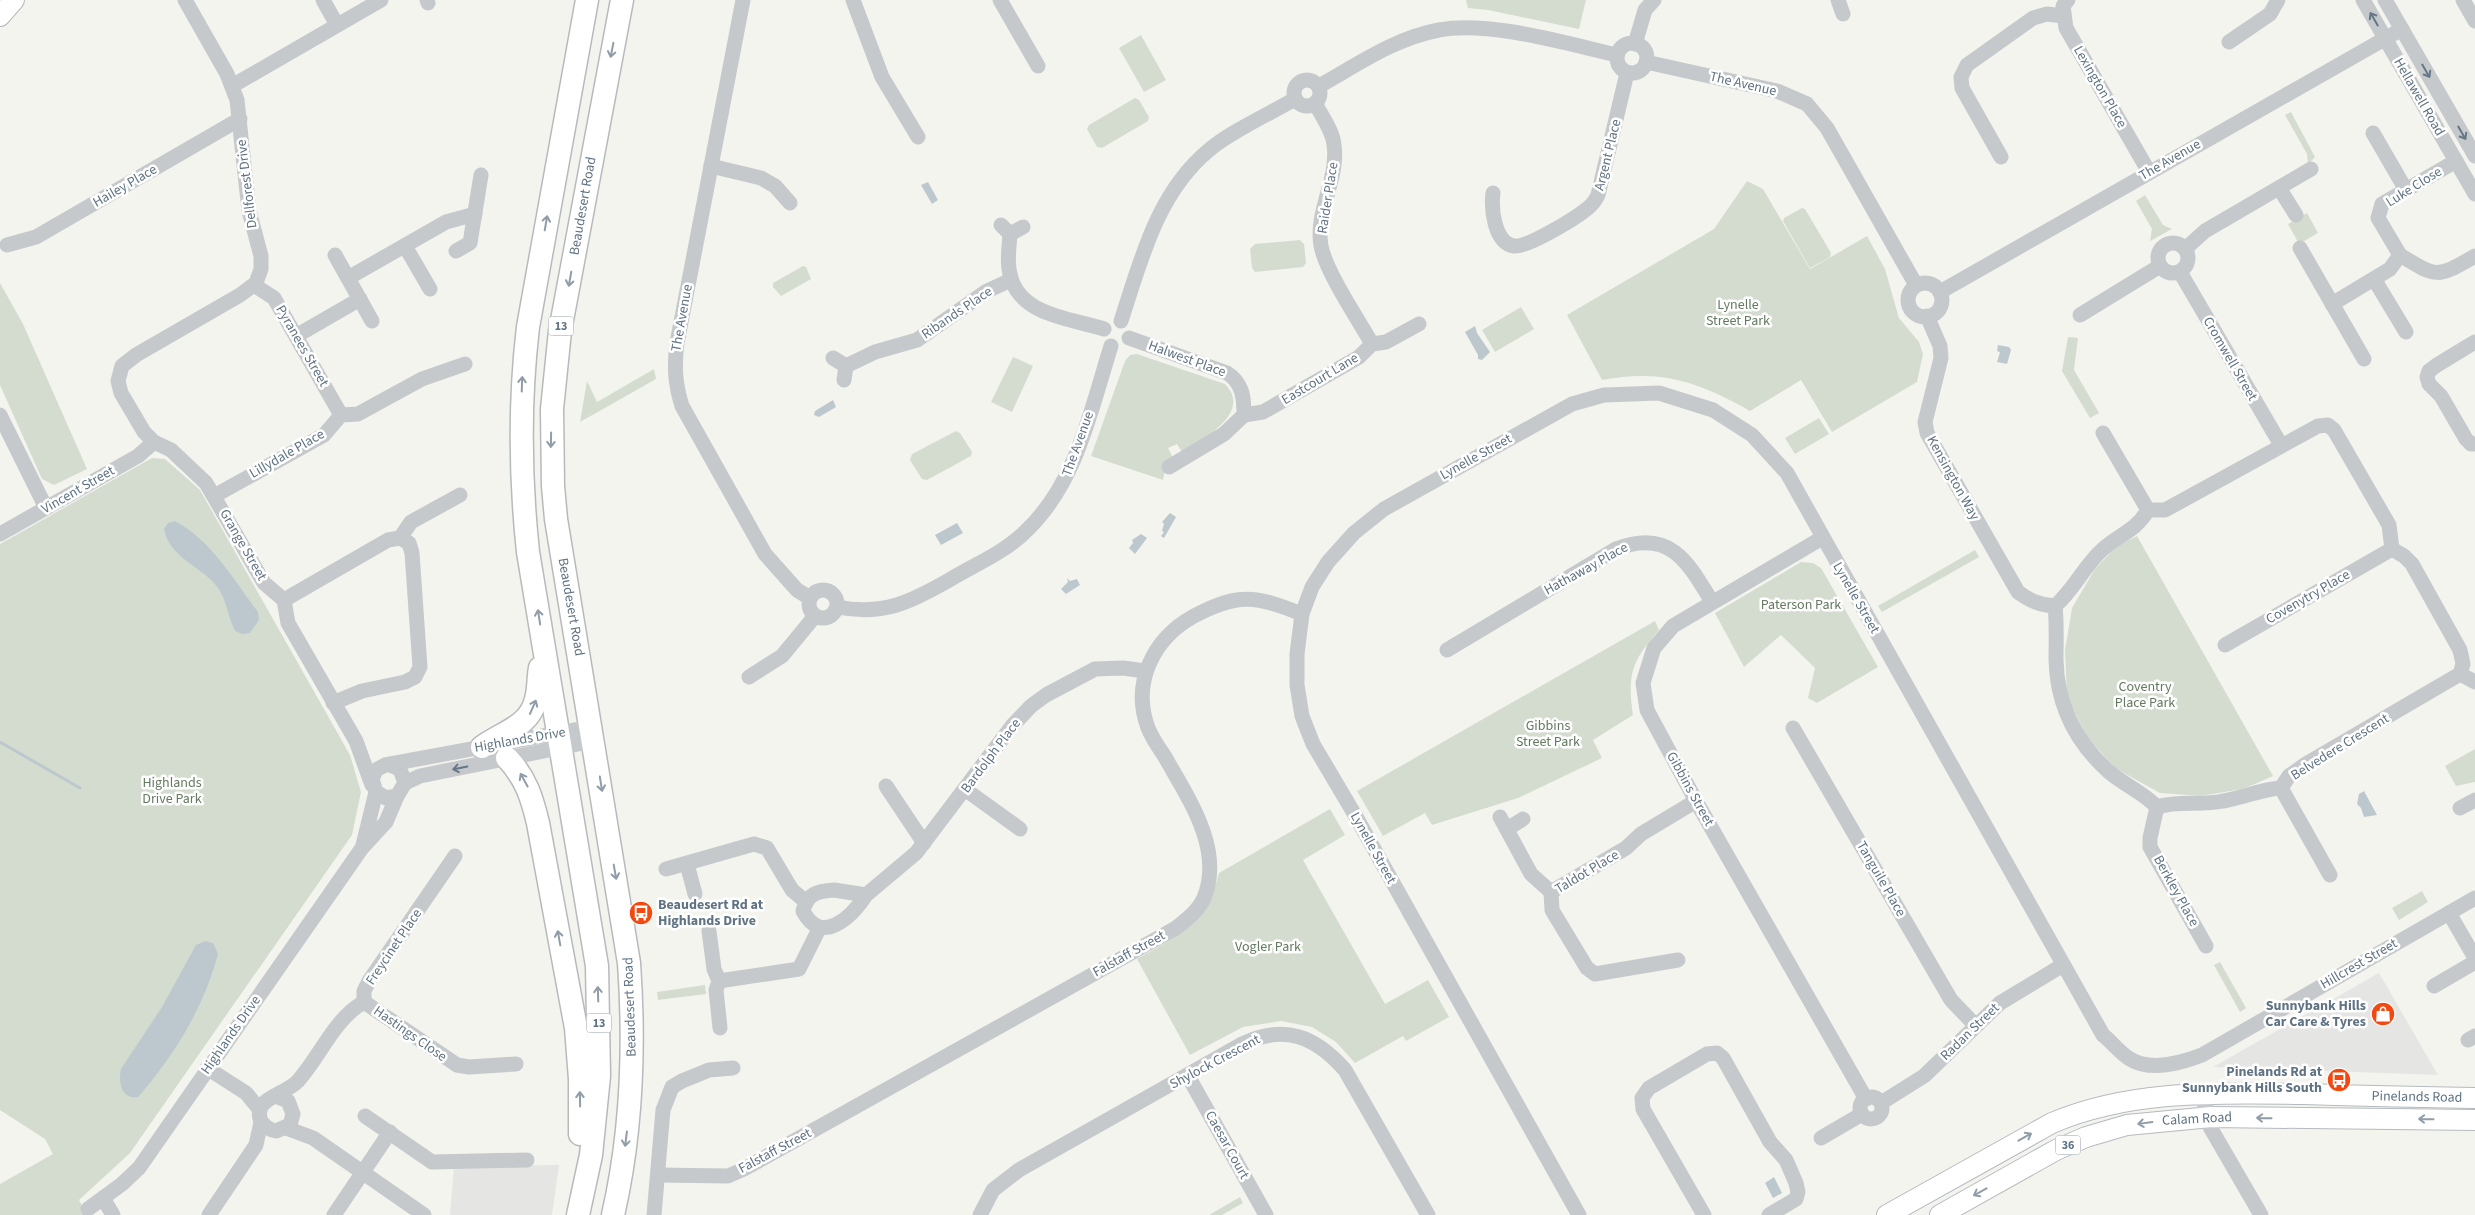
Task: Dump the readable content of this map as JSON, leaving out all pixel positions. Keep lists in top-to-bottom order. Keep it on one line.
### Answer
{"streets":{"highway":["Beaudesert Road","13"],"main road":["Pinelands Road","Calam Road","36"],"street":["The Avenue","Lexington Place","Hellawell Road","Argent Place","Dellforest Drive","Hailey Place","Luke Close","Raider Place","Ribands Place","Pyranees Street","Halwest Place","Cromwell Street","Eastcourt Lane","Lillydale Place","Lynelle Street","Kensington Way","Vincent Street","Grange Street","Hathaway Place","Covenytry Place","Highlands Drive","Belvedere Crescent","Bardolph Place","Gibbins Street","Taldot Place","Tanguile Place","Berkley Place","Freycinet Place","Falstaff Street","Hillcrest Street","Radan Street","Hastings Close","Shylock Crescent","Caesar Court"]},"crossings":[["The Avenue","Lexington Place"],["The Avenue","Hellawell Road"],["The Avenue","Argent Place"],["The Avenue","Halwest Place"],["The Avenue","Kensington Way"],["Hellawell Road","Luke Close"],["Dellforest Drive","Hailey Place"],["Dellforest Drive","Pyranees Street"],["Raider Place","Eastcourt Lane"],["Beaudesert Road","Highlands Drive"],["13","Highlands Drive"],["Pyranees Street","Lillydale Place"],["Halwest Place","Eastcourt Lane"],["Lillydale Place","Grange Street"],["Lynelle Street","Gibbins Street"],["Lynelle Street","Falstaff Street"],["Lynelle Street","Hillcrest Street"],["Lynelle Street","Radan Street"],["Vincent Street","Grange Street"],["Hathaway Place","Gibbins Street"],["Belvedere Crescent","Berkley Place"],["Bardolph Place","Falstaff Street"],["Gibbins Street","Taldot Place"],["Gibbins Street","Radan Street"],["Tanguile Place","Radan Street"],["Freycinet Place","Hastings Close"],["Hillcrest Street","Radan Street"],["Shylock Crescent","Caesar Court"]],"one_way":["Pinelands Road","Calam Road"],"parks":["Lynelle Street Park","Paterson Park","Coventry Place Park","Gibbins Street Park","Highlands Drive Park","Vogler Park"],"places":{"bus stop":["Beaudesert Rd at Highlands Drive","Pinelands Rd at Sunnybank Hills South"],"shop":["Sunnybank Hills Car Care & Tyres"]}}
